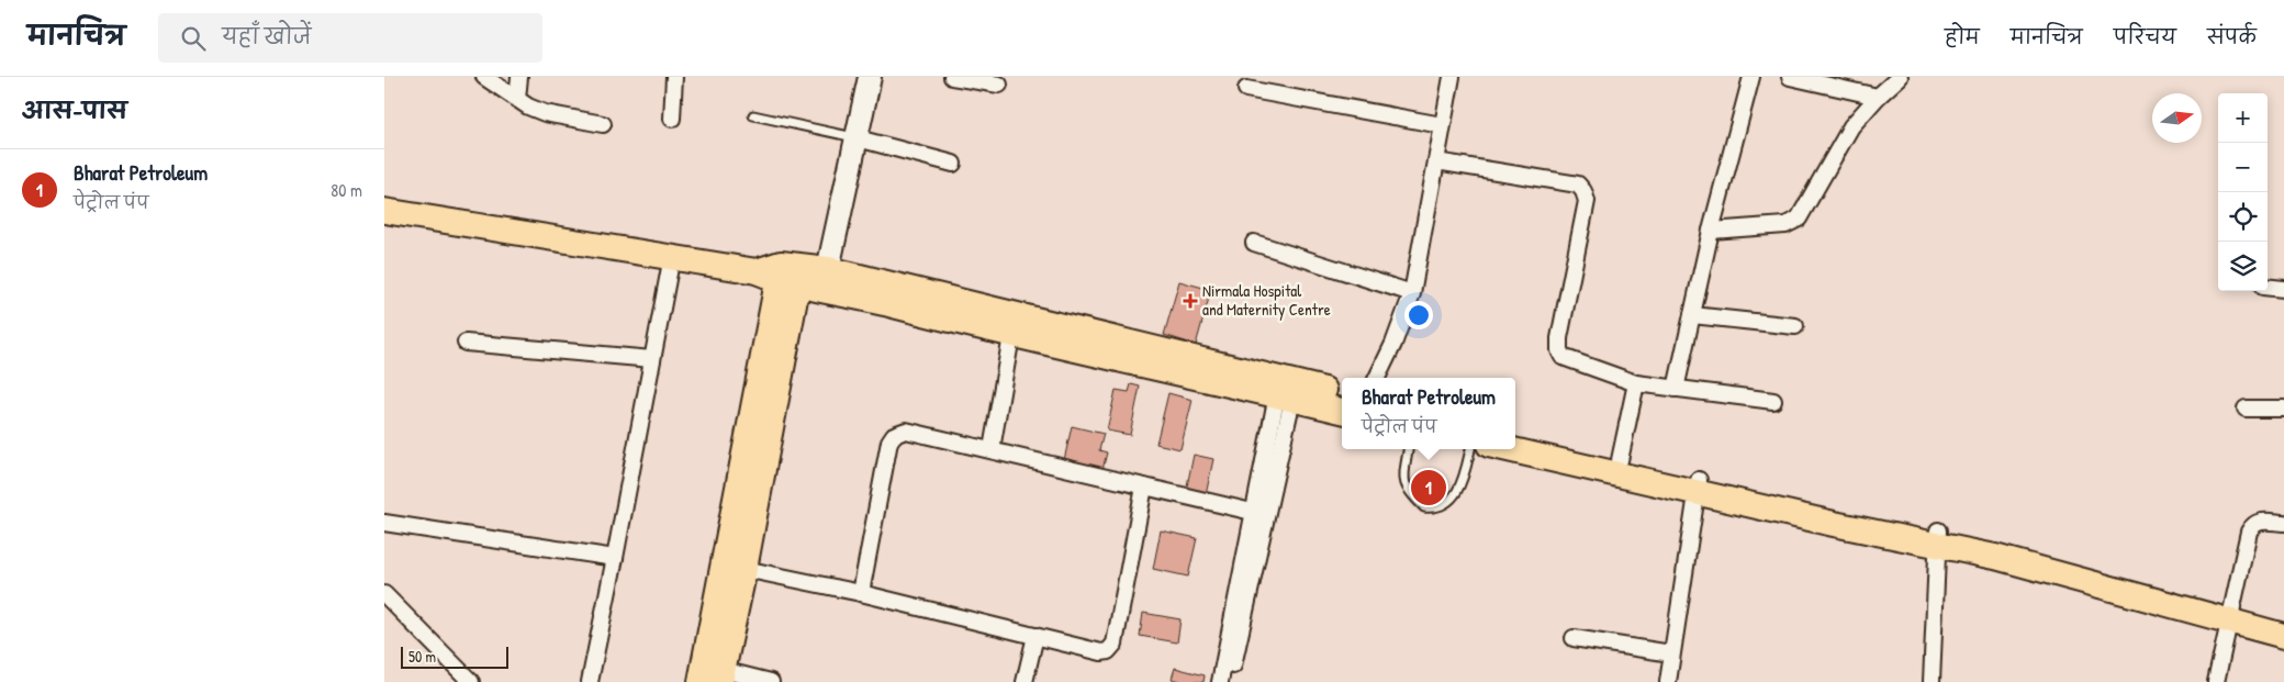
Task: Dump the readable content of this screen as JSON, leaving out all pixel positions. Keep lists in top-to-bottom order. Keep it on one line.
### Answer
{"places":{"health":["Nirmala Hospital and Maternity Centre"]},"scale_bar":"50 m","north":"right","page":{"header":"मानचित्र","search":"यहाँ खोजें","nav":["होम","मानचित्र","परिचय","संपर्क"],"heading":"आस-पास","map_buttons":["+","−"],"list":[{"mark":"1","name":"Bharat Petroleum","note":"पेट्रोल पंप","value":"80 m"}],"popup":["Bharat Petroleum","पेट्रोल पंप"],"pins":"1","scale":"50 m"}}
